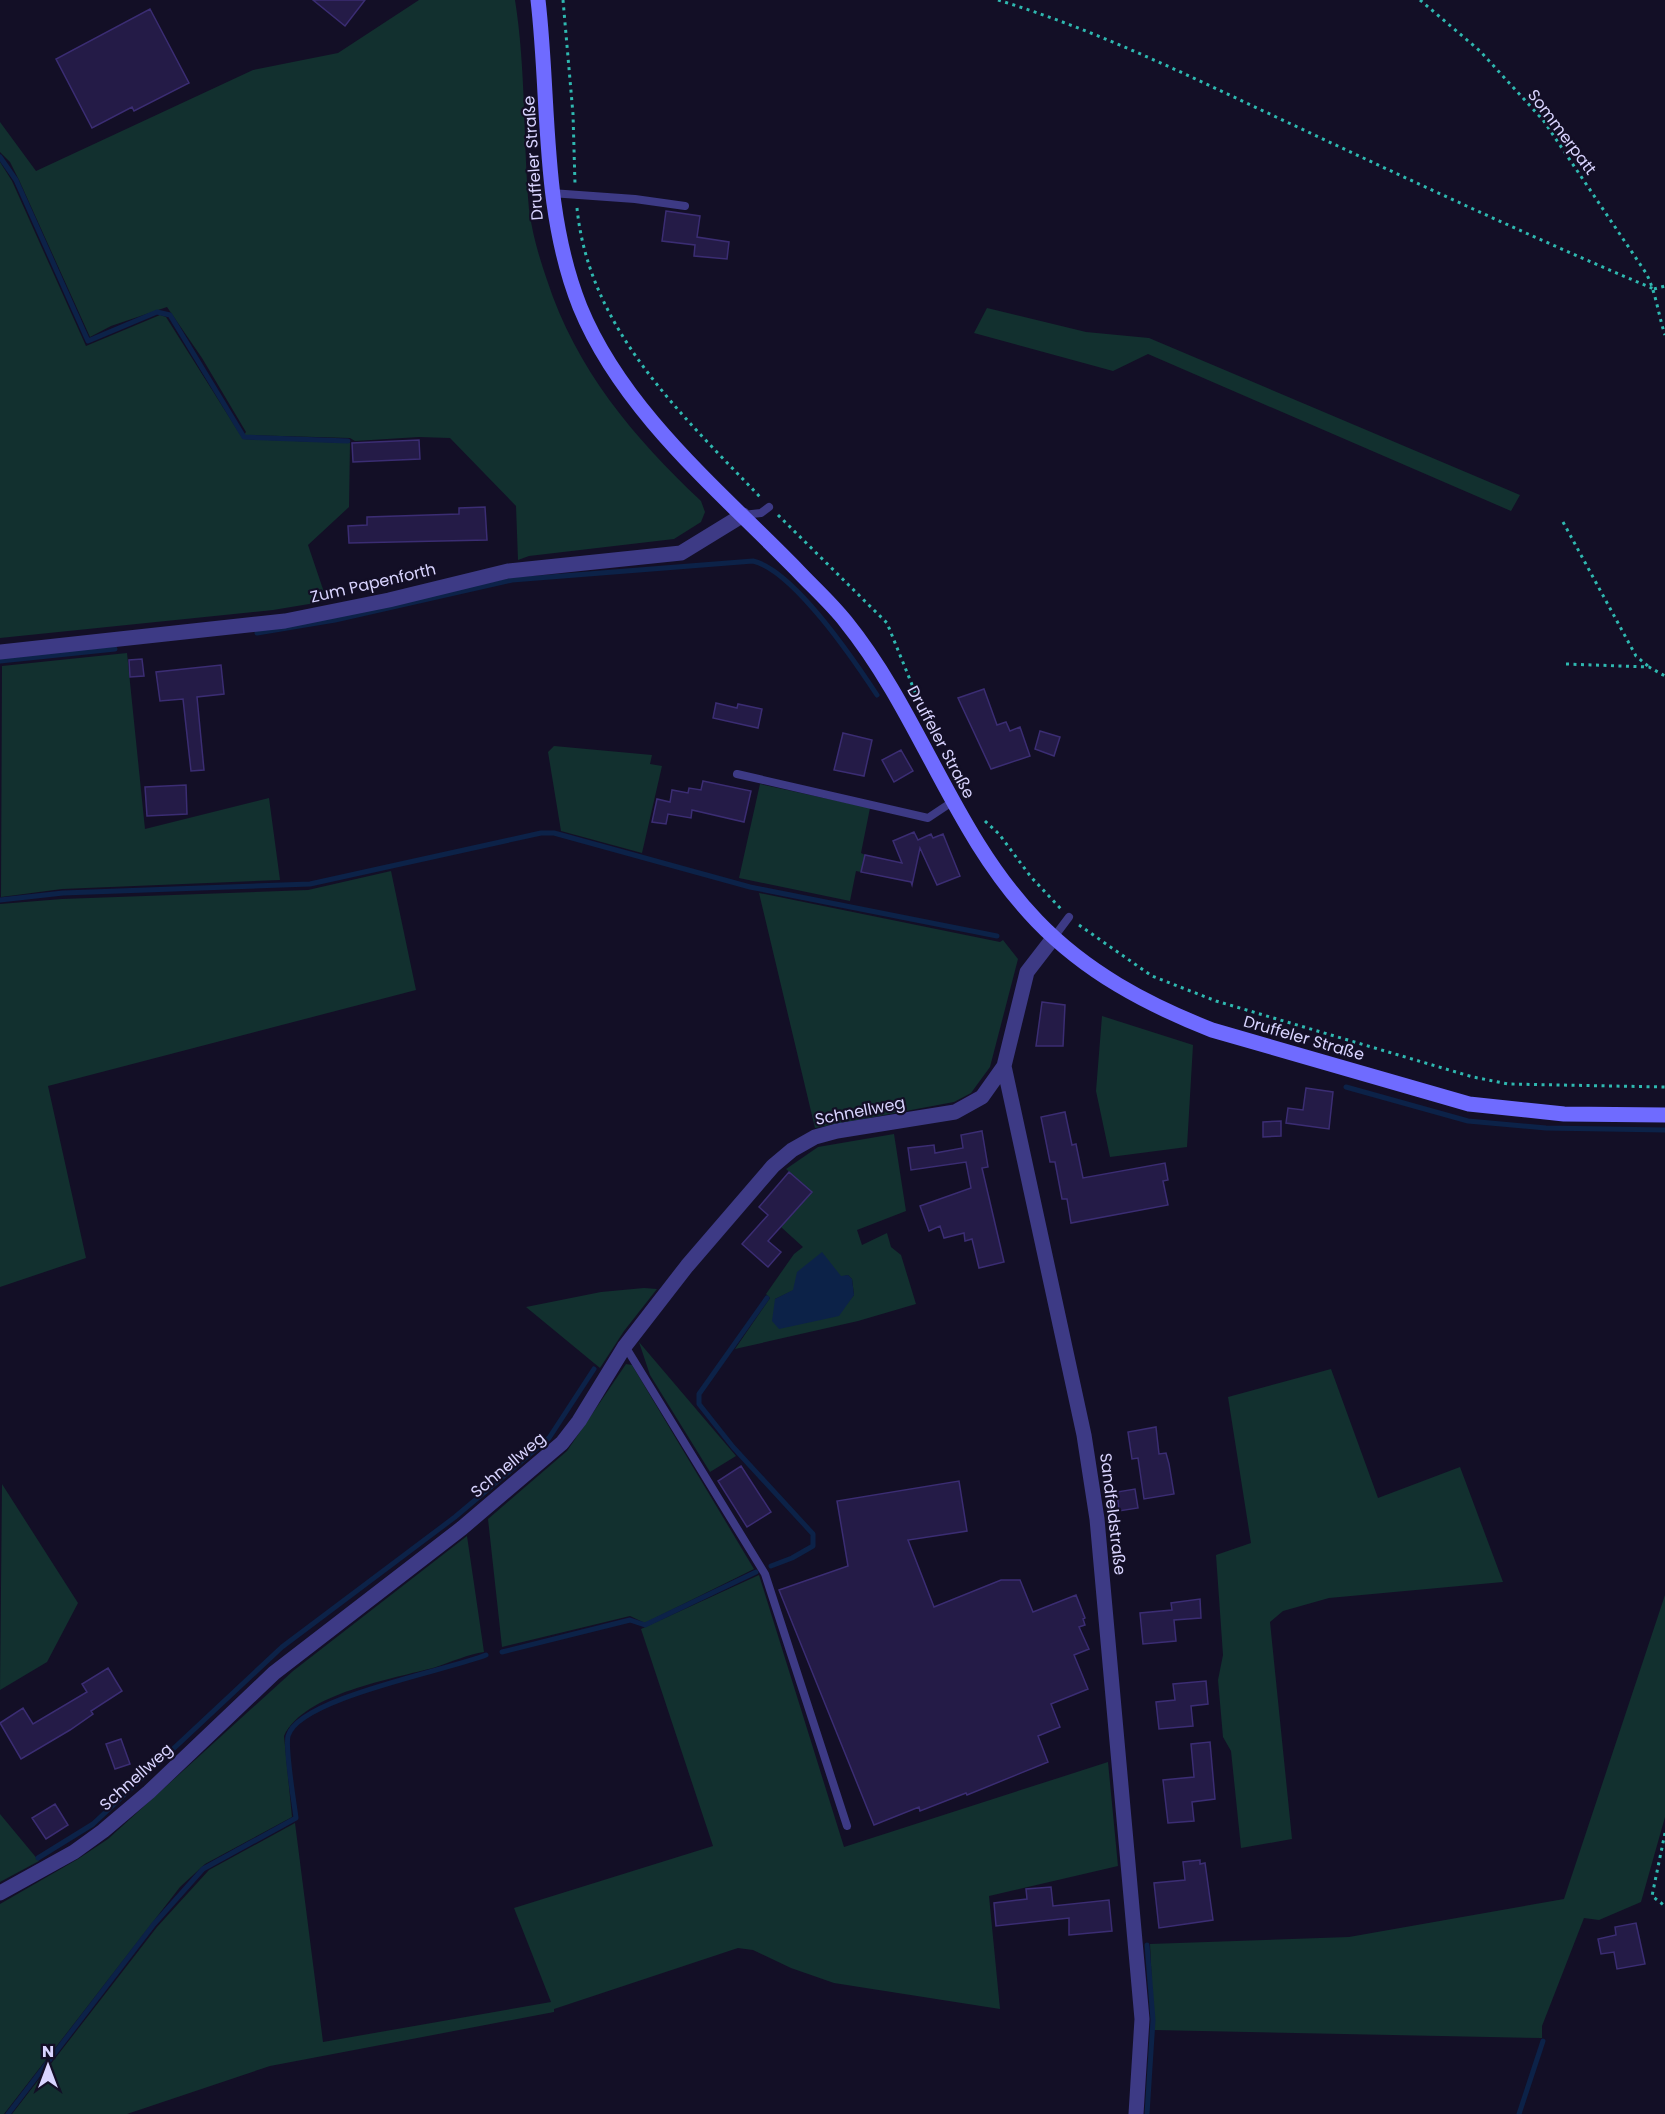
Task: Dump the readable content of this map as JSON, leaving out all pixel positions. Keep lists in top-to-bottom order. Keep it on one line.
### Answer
{"streets":{"street":["Druffeler Straße","Zum Papenforth","Schnellweg","Sandfeldstraße"],"path":["Sommerpatt"]},"crossings":[["Druffeler Straße","Zum Papenforth"],["Druffeler Straße","Sandfeldstraße"],["Schnellweg","Sandfeldstraße"]],"north":"top"}
